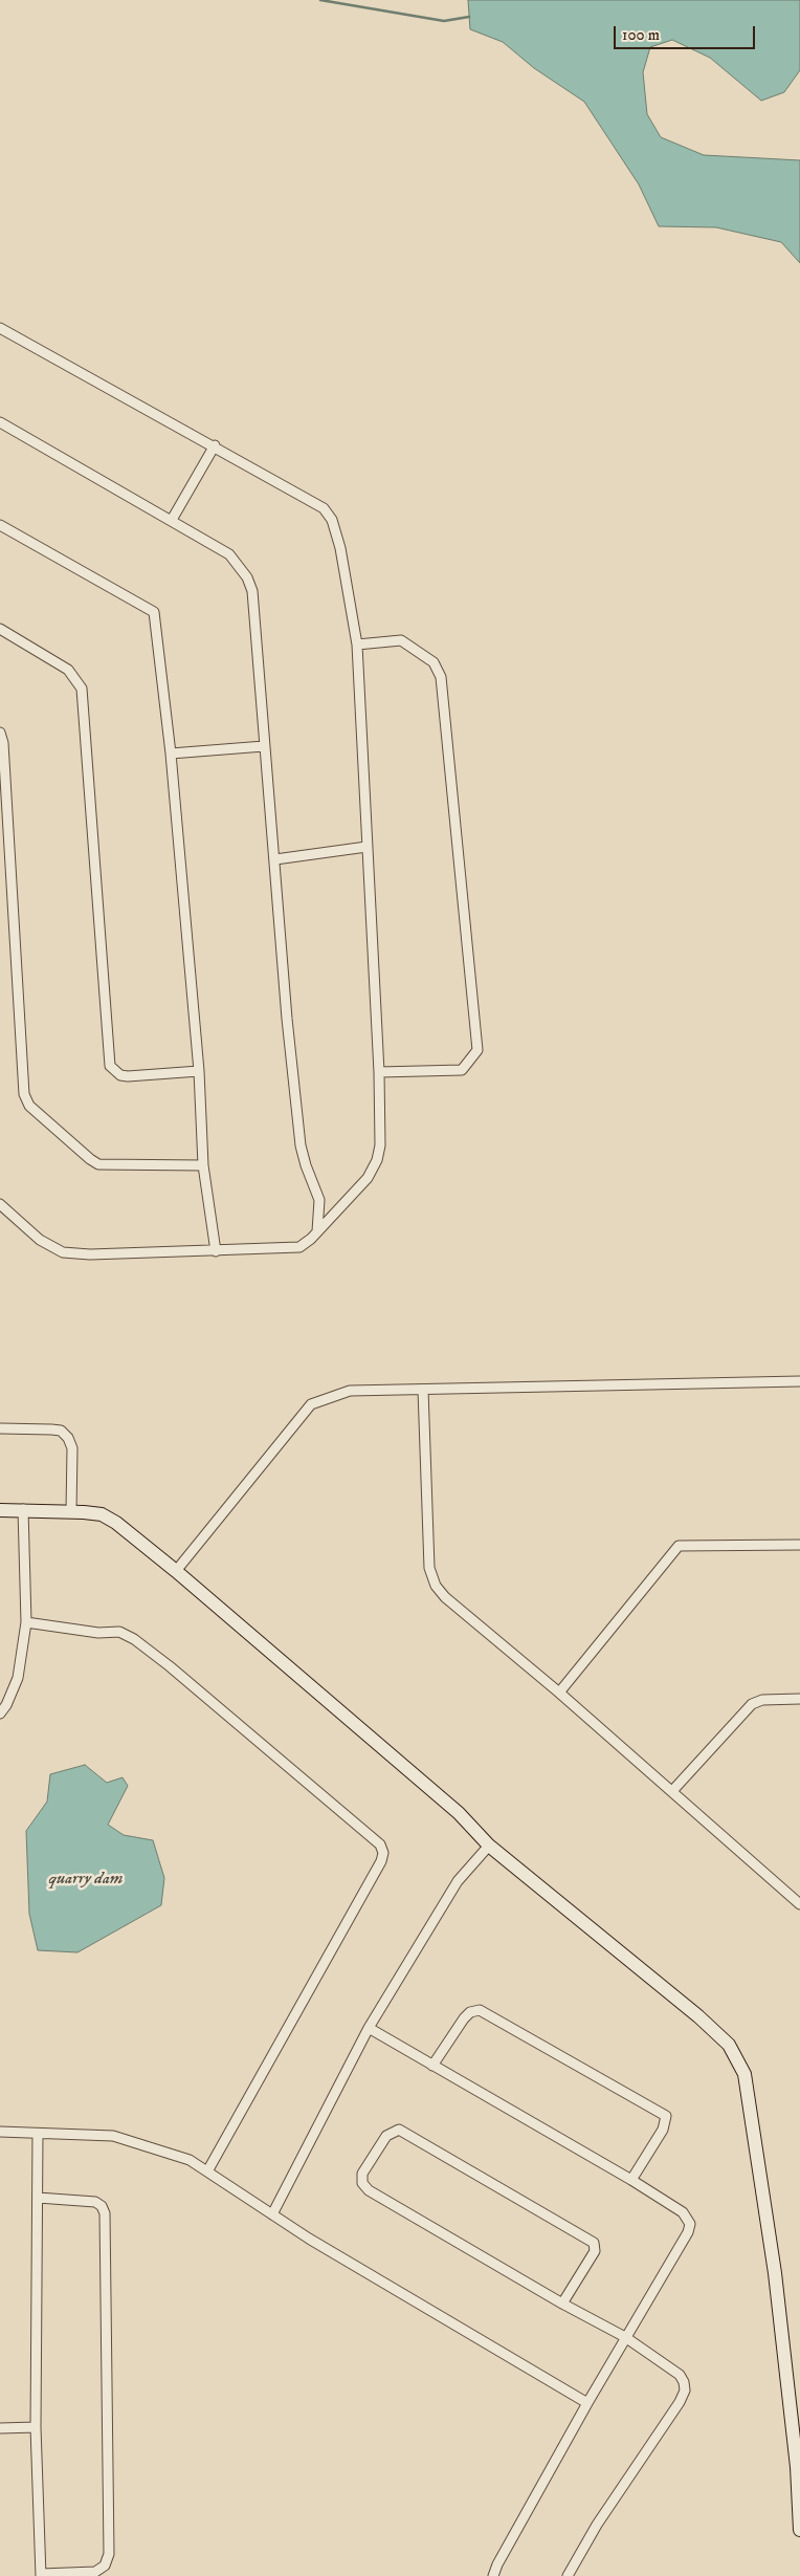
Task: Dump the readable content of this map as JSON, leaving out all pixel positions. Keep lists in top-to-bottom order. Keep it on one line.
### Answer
{"water":["quarry dam"],"scale_bar":"100 m"}
